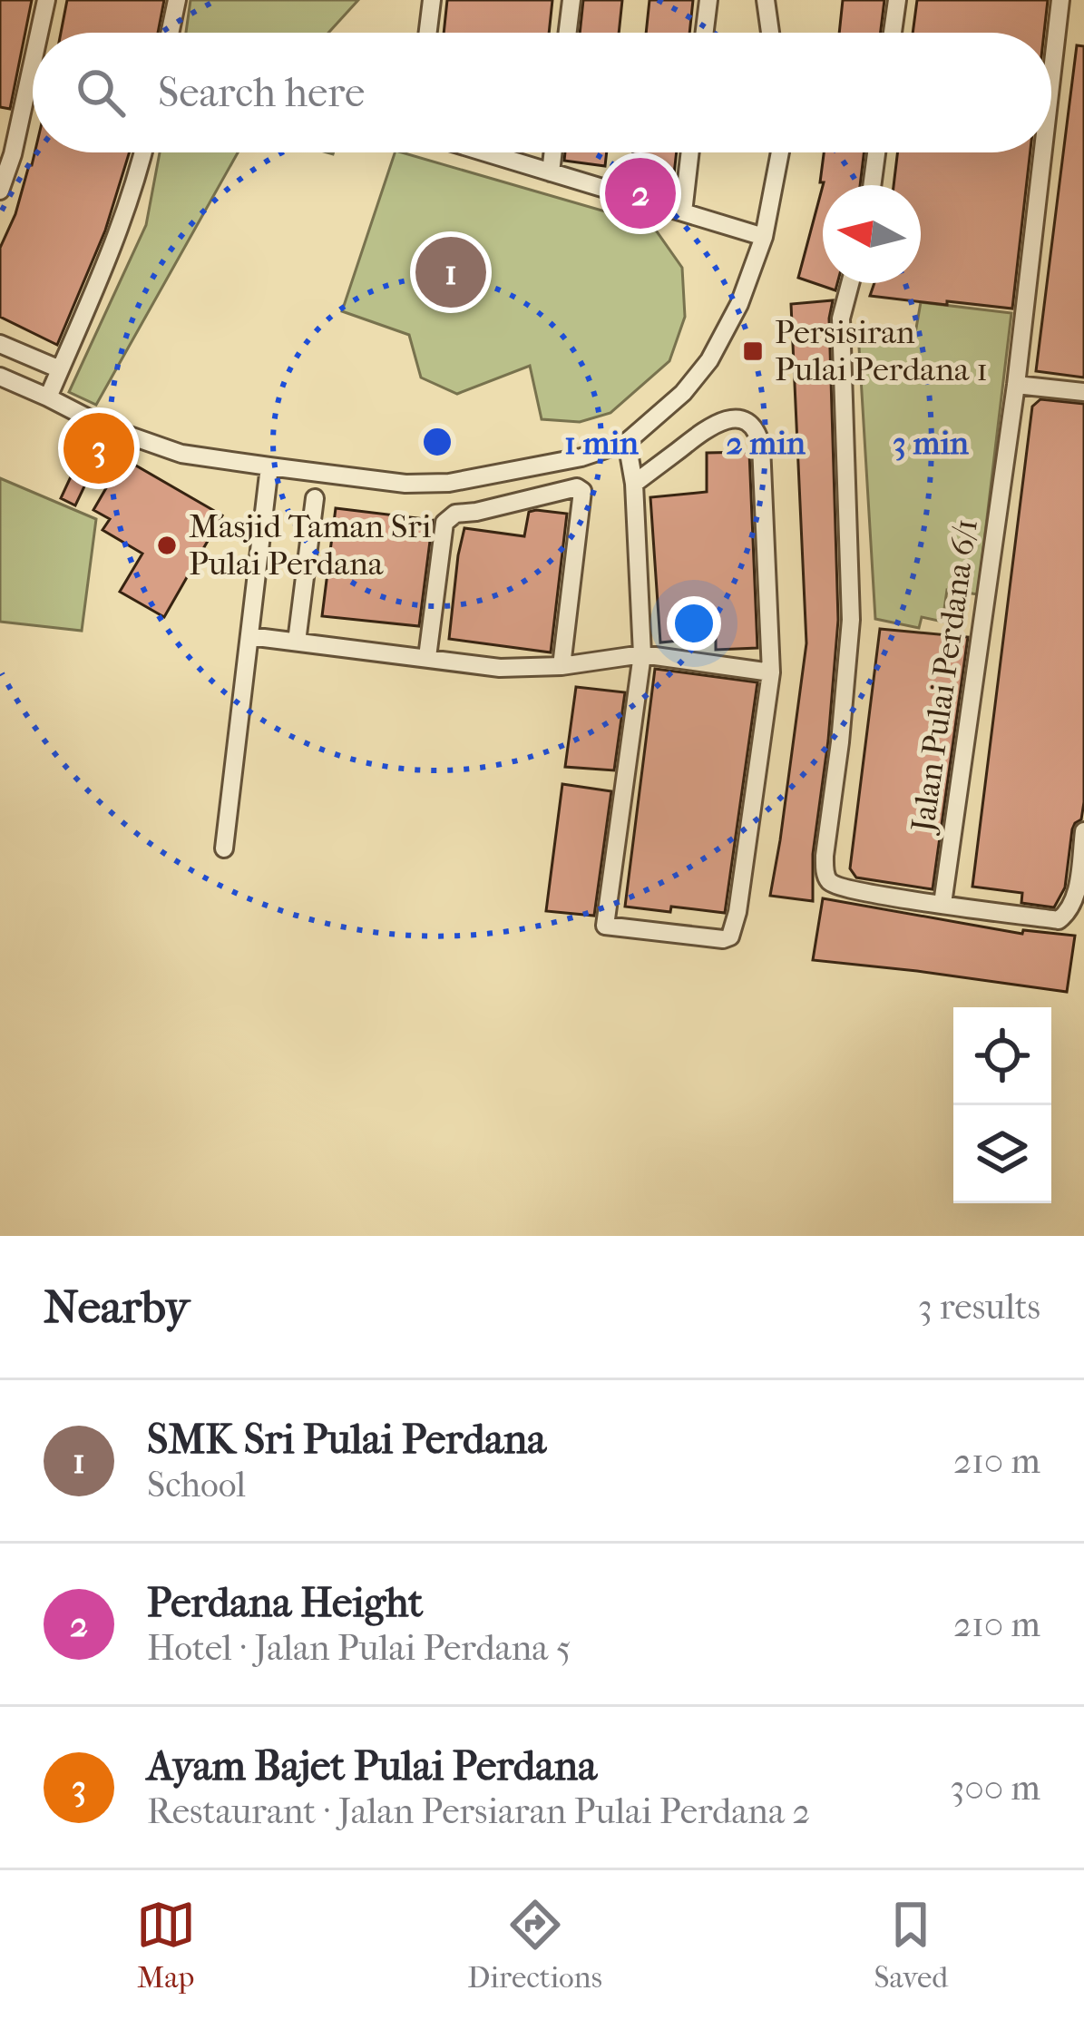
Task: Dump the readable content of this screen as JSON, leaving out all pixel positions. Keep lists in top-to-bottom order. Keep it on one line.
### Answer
{"streets":{"street":["Jalan Pulai Perdana 6/1"]},"places":{"transit":["Persisiran Pulai Perdana 1"],"other":["Masjid Taman Sri Pulai Perdana"]},"north":"left","page":{"search":"Search here","pins":["2","1","3"],"heading":["Nearby","3 results"],"list":[{"mark":"1","name":"SMK Sri Pulai Perdana","note":"School","value":"210 m"},{"mark":"2","name":"Perdana Height","note":"Hotel · Jalan Pulai Perdana 5","value":"210 m"},{"mark":"3","name":"Ayam Bajet Pulai Perdana","note":"Restaurant · Jalan Persiaran Pulai Perdana 2","value":"300 m"}],"nav":["Map","Directions","Saved"]},"rings":["1 min","2 min","3 min"]}
